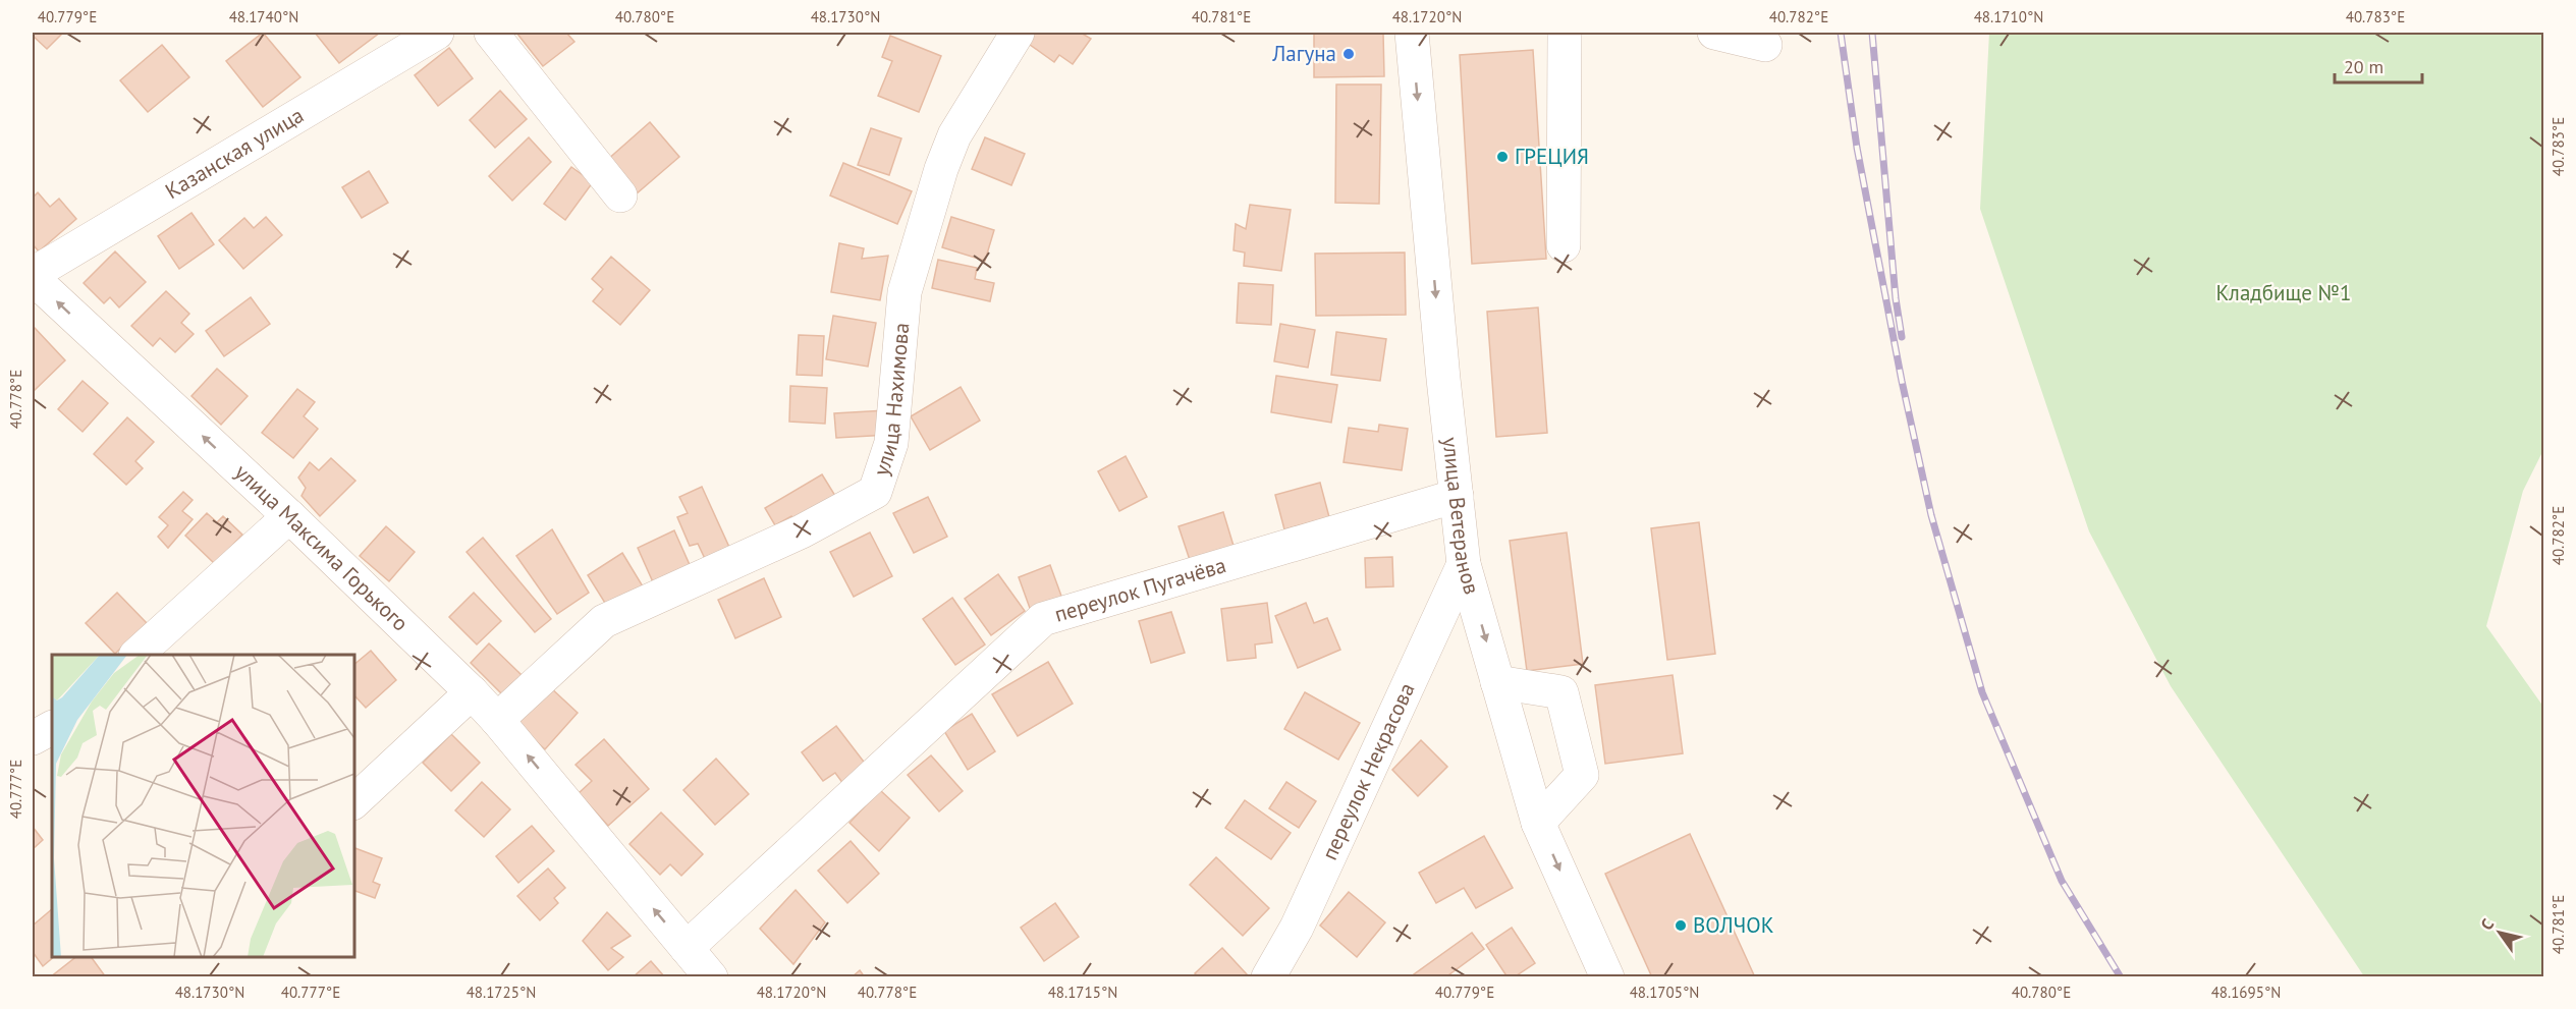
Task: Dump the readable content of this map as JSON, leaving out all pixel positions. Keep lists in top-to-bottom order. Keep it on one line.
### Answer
{"streets":{"street":["Казанская улица","улица Нахимова","улица Ветеранов","улица Максима Горького","переулок Пугачёва","переулок Некрасова"]},"crossings":[["Казанская улица","улица Максима Горького"],["улица Нахимова","улица Максима Горького"],["улица Ветеранов","переулок Пугачёва"],["улица Ветеранов","переулок Некрасова"],["улица Максима Горького","переулок Пугачёва"]],"one_way":["улица Ветеранов","улица Максима Горького"],"parks":["Кладбище №1"],"places":["Лагуна","ГРЕЦИЯ","ВОЛЧОК"],"scale_bar":"20 m","north":"top left","coordinates":["40.779°E","48.1740°N","40.780°E","48.1730°N","40.781°E","48.1720°N","40.782°E","48.1710°N","40.783°E","40.778°E","40.777°E","48.1725°N","48.1715°N","48.1705°N","48.1695°N"]}
